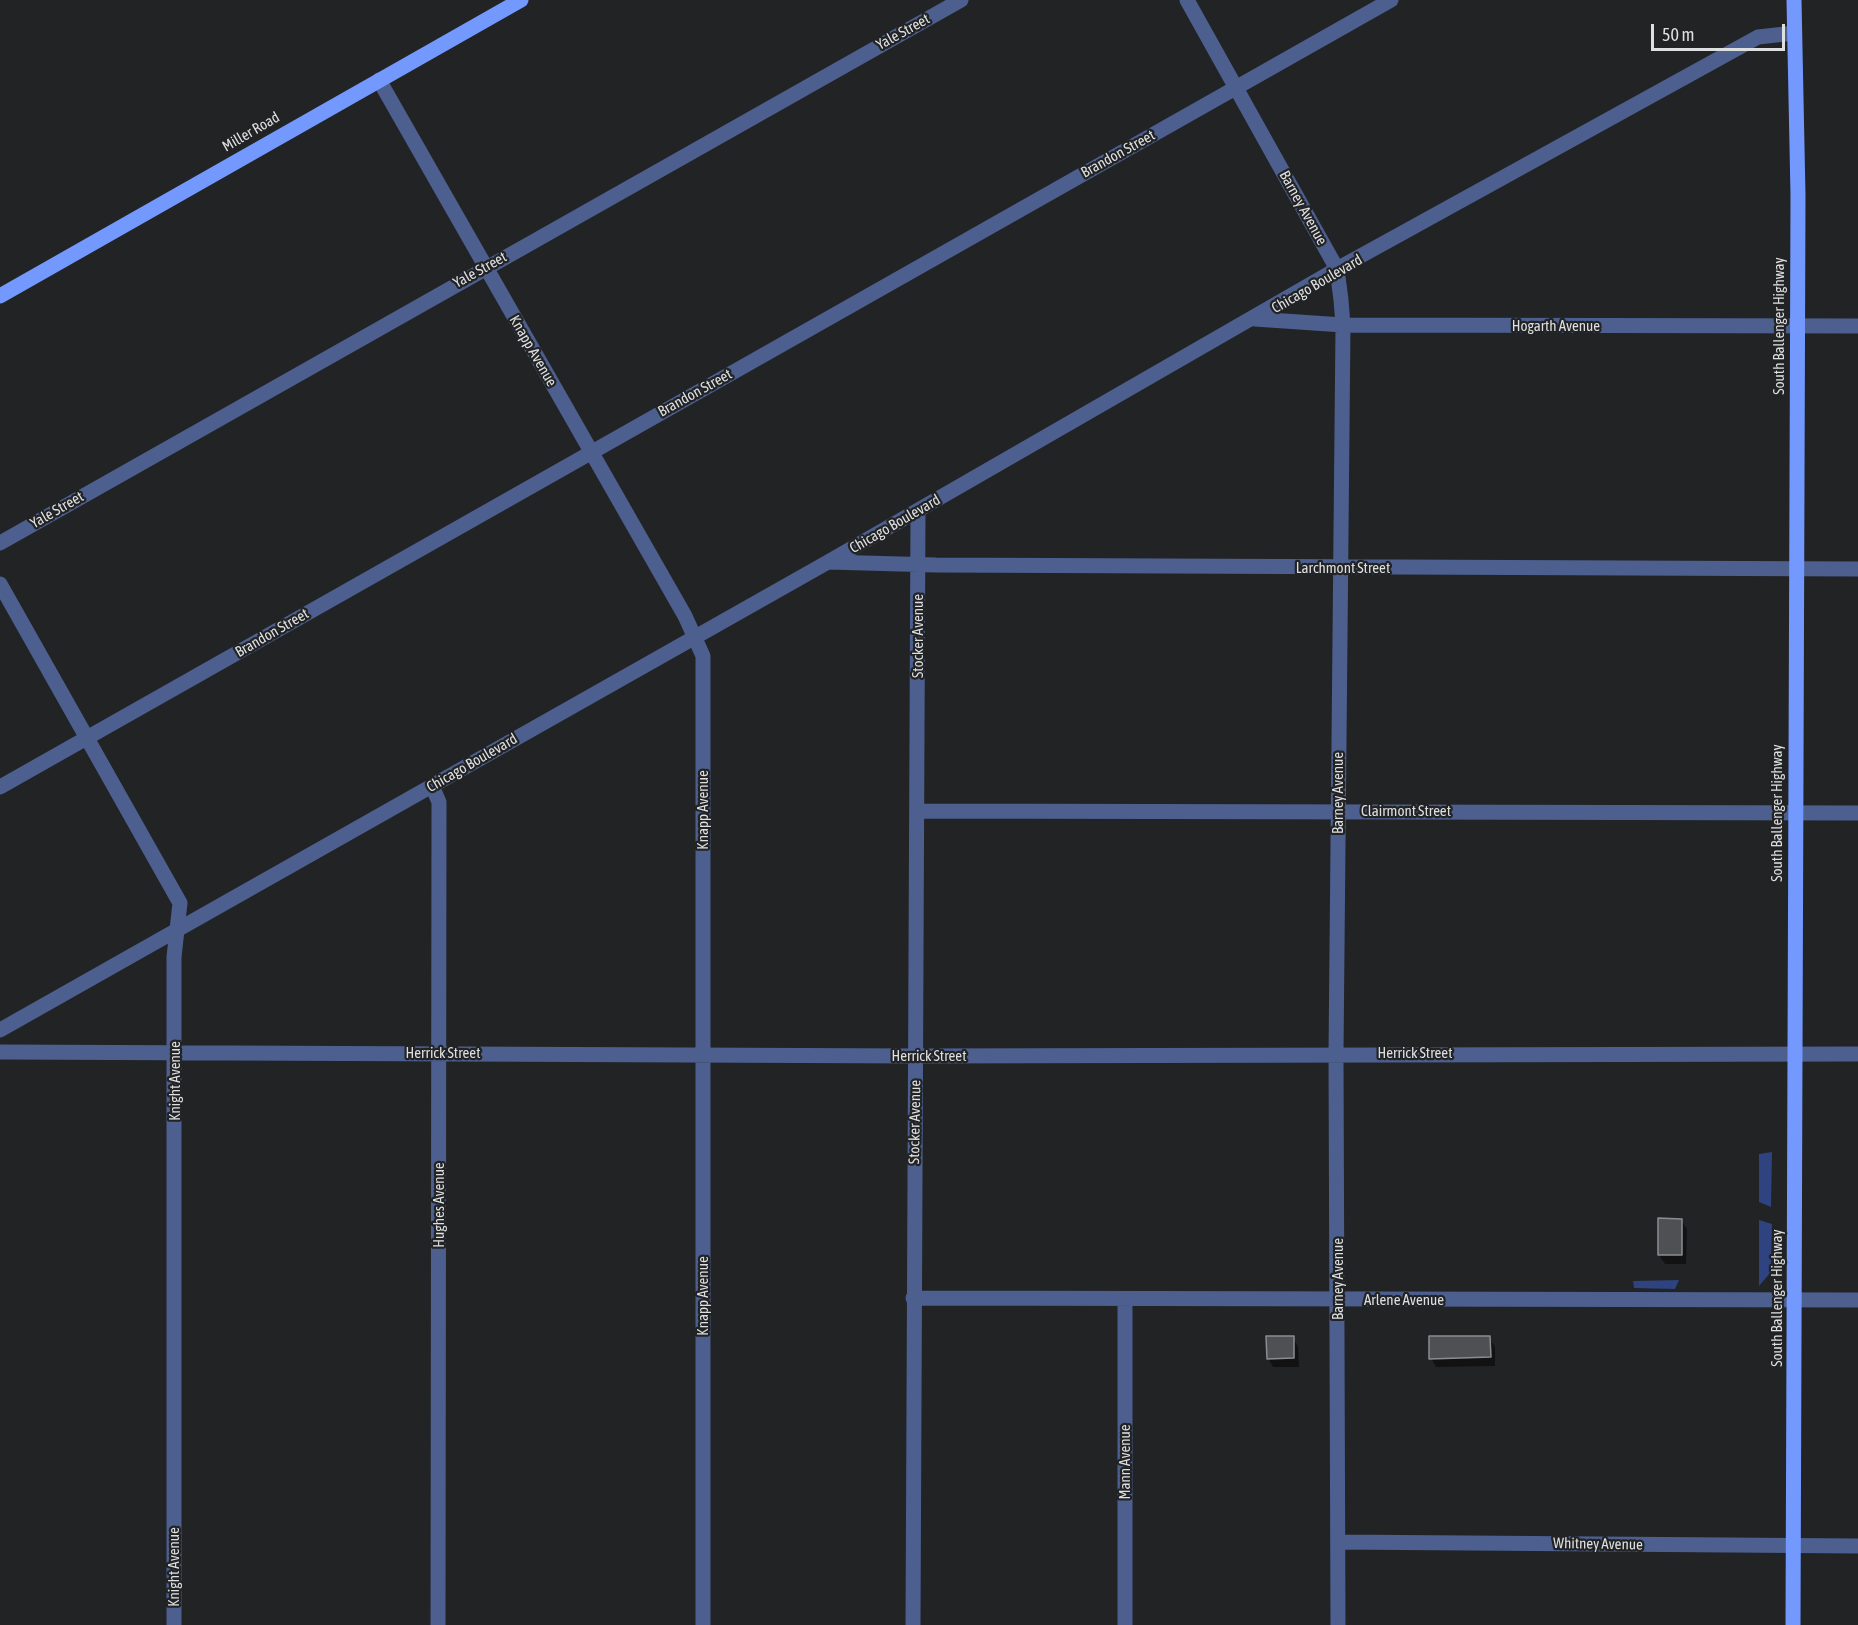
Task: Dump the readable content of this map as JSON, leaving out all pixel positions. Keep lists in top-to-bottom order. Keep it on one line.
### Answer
{"streets":{"main road":["Miller Road","South Ballenger Highway"],"street":["Yale Street","Brandon Street","Barney Avenue","Chicago Boulevard","Hogarth Avenue","Knapp Avenue","Larchmont Street","Stocker Avenue","Clairmont Street","Herrick Street","Knight Avenue","Hughes Avenue","Arlene Avenue","Mann Avenue","Whitney Avenue"]},"crossings":[["Yale Street","Knapp Avenue"],["Miller Road","Knapp Avenue"],["Brandon Street","Barney Avenue"],["Brandon Street","Knapp Avenue"],["Brandon Street","Knight Avenue"],["Barney Avenue","Chicago Boulevard"],["Barney Avenue","Hogarth Avenue"],["Barney Avenue","Larchmont Street"],["Barney Avenue","Clairmont Street"],["Barney Avenue","Herrick Street"],["Barney Avenue","Arlene Avenue"],["Barney Avenue","Whitney Avenue"],["Chicago Boulevard","Hogarth Avenue"],["Chicago Boulevard","South Ballenger Highway"],["Chicago Boulevard","Knapp Avenue"],["Chicago Boulevard","Larchmont Street"],["Chicago Boulevard","Stocker Avenue"],["Chicago Boulevard","Knight Avenue"],["Chicago Boulevard","Hughes Avenue"],["Hogarth Avenue","South Ballenger Highway"],["South Ballenger Highway","Larchmont Street"],["South Ballenger Highway","Clairmont Street"],["South Ballenger Highway","Herrick Street"],["South Ballenger Highway","Arlene Avenue"],["South Ballenger Highway","Whitney Avenue"],["Knapp Avenue","Herrick Street"],["Larchmont Street","Stocker Avenue"],["Stocker Avenue","Clairmont Street"],["Stocker Avenue","Herrick Street"],["Stocker Avenue","Arlene Avenue"],["Herrick Street","Knight Avenue"],["Herrick Street","Hughes Avenue"],["Arlene Avenue","Mann Avenue"]],"scale_bar":"50 m"}
